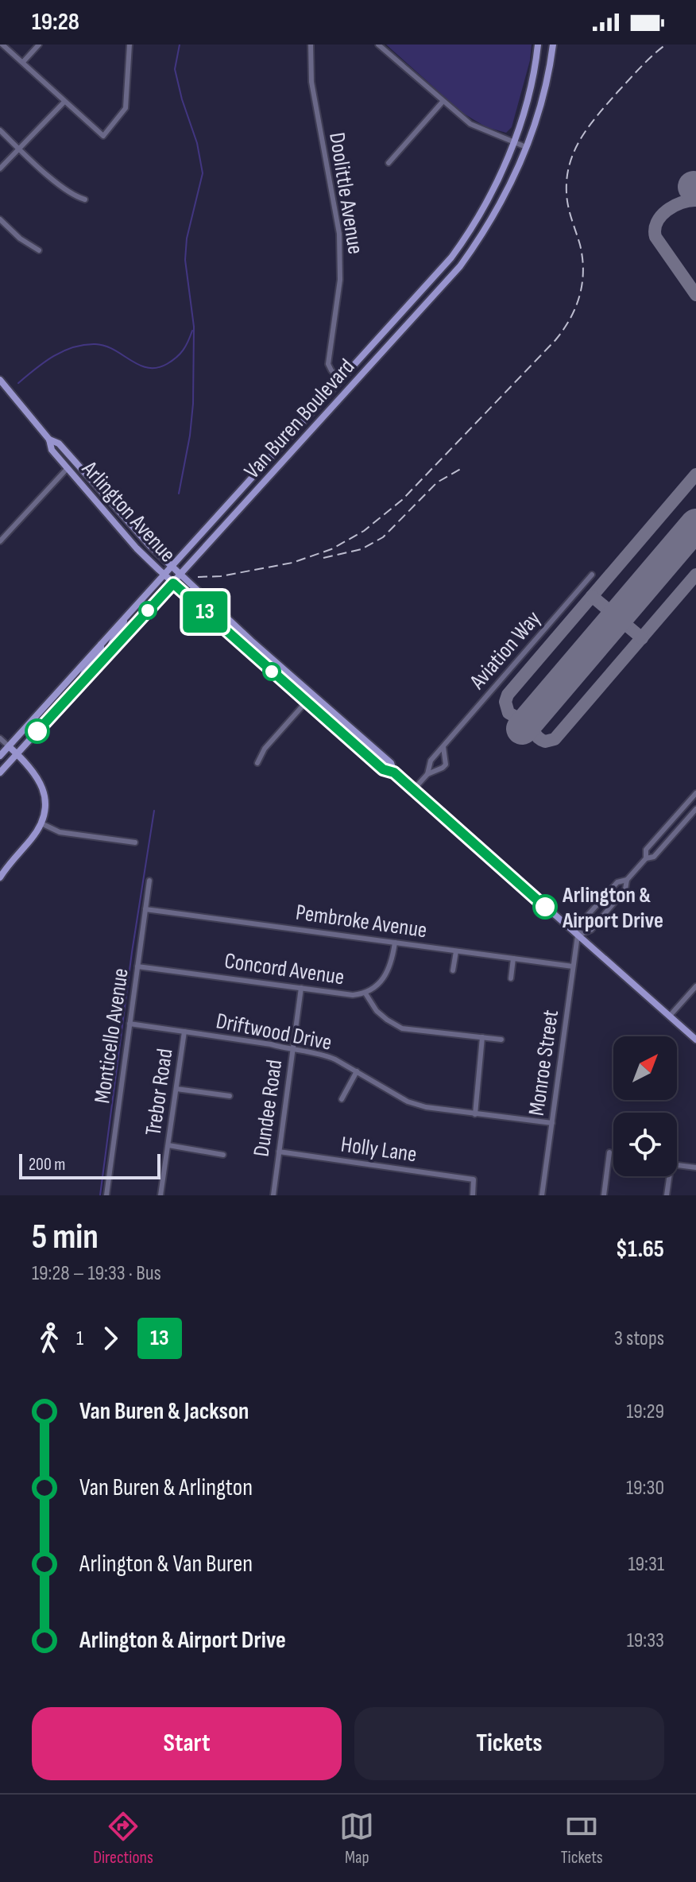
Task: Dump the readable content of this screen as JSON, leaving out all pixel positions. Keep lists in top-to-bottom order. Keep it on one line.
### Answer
{"streets":{"main road":["Van Buren Boulevard","Arlington Avenue"],"street":["Doolittle Avenue","Aviation Way","Pembroke Avenue","Concord Avenue","Driftwood Drive","Monticello Avenue","Monroe Street","Trebor Road","Dundee Road","Holly Lane"]},"crossings":[["Doolittle Avenue","Van Buren Boulevard"],["Van Buren Boulevard","Arlington Avenue"],["Arlington Avenue","Aviation Way"],["Arlington Avenue","Monroe Street"],["Pembroke Avenue","Concord Avenue"],["Pembroke Avenue","Monticello Avenue"],["Pembroke Avenue","Monroe Street"],["Concord Avenue","Monticello Avenue"],["Concord Avenue","Dundee Road"],["Driftwood Drive","Monticello Avenue"],["Driftwood Drive","Monroe Street"],["Driftwood Drive","Trebor Road"],["Driftwood Drive","Dundee Road"],["Dundee Road","Holly Lane"]],"places":["Arlington & Airport Drive"],"lines":["bus line 13"],"scale_bar":"200 m","north":"top right","page":{"status":"19:28","on_map":"13","scale":"200 m","heading":["5 min","19:28 – 19:33 · Bus","$1.65"],"legs":["1","13","3 stops"],"list":[{"name":"Van Buren & Jackson","value":"19:29"},{"name":"Van Buren & Arlington","value":"19:30"},{"name":"Arlington & Van Buren","value":"19:31"},{"name":"Arlington & Airport Drive","value":"19:33"}],"buttons":["Start","Tickets"],"tabs":["Directions","Map","Tickets"]}}
